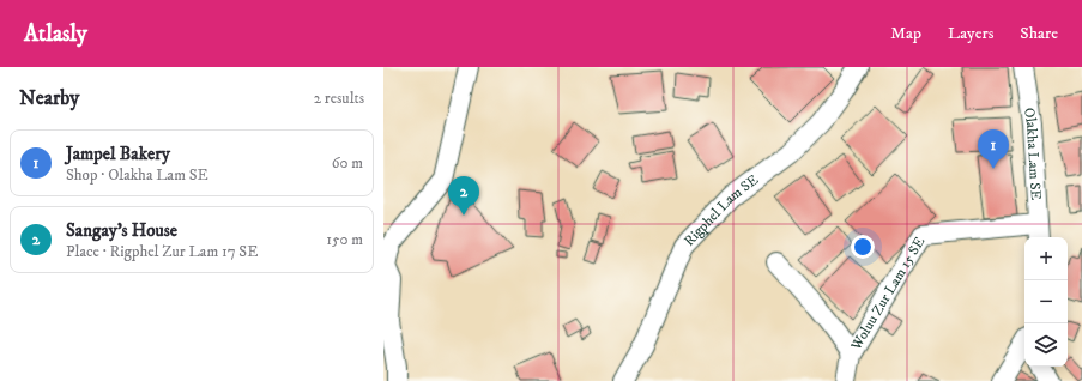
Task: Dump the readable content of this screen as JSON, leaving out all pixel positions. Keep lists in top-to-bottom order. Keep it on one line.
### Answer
{"streets":{"street":["Olakha Lam SE","Rigphel Lam SE","Woluu Zur Lam 15 SE"]},"crossings":[["Olakha Lam SE","Woluu Zur Lam 15 SE"]],"page":{"header":"Atlasly","nav":["Map","Layers","Share"],"heading":["Nearby","2 results"],"list":[{"mark":"1","name":"Jampel Bakery","note":"Shop · Olakha Lam SE","value":"60 m"},{"mark":"2","name":"Sangay's House","note":"Place · Rigphel Zur Lam 17 SE","value":"150 m"}],"pins":["1","2"],"map_buttons":["+","−"]}}
